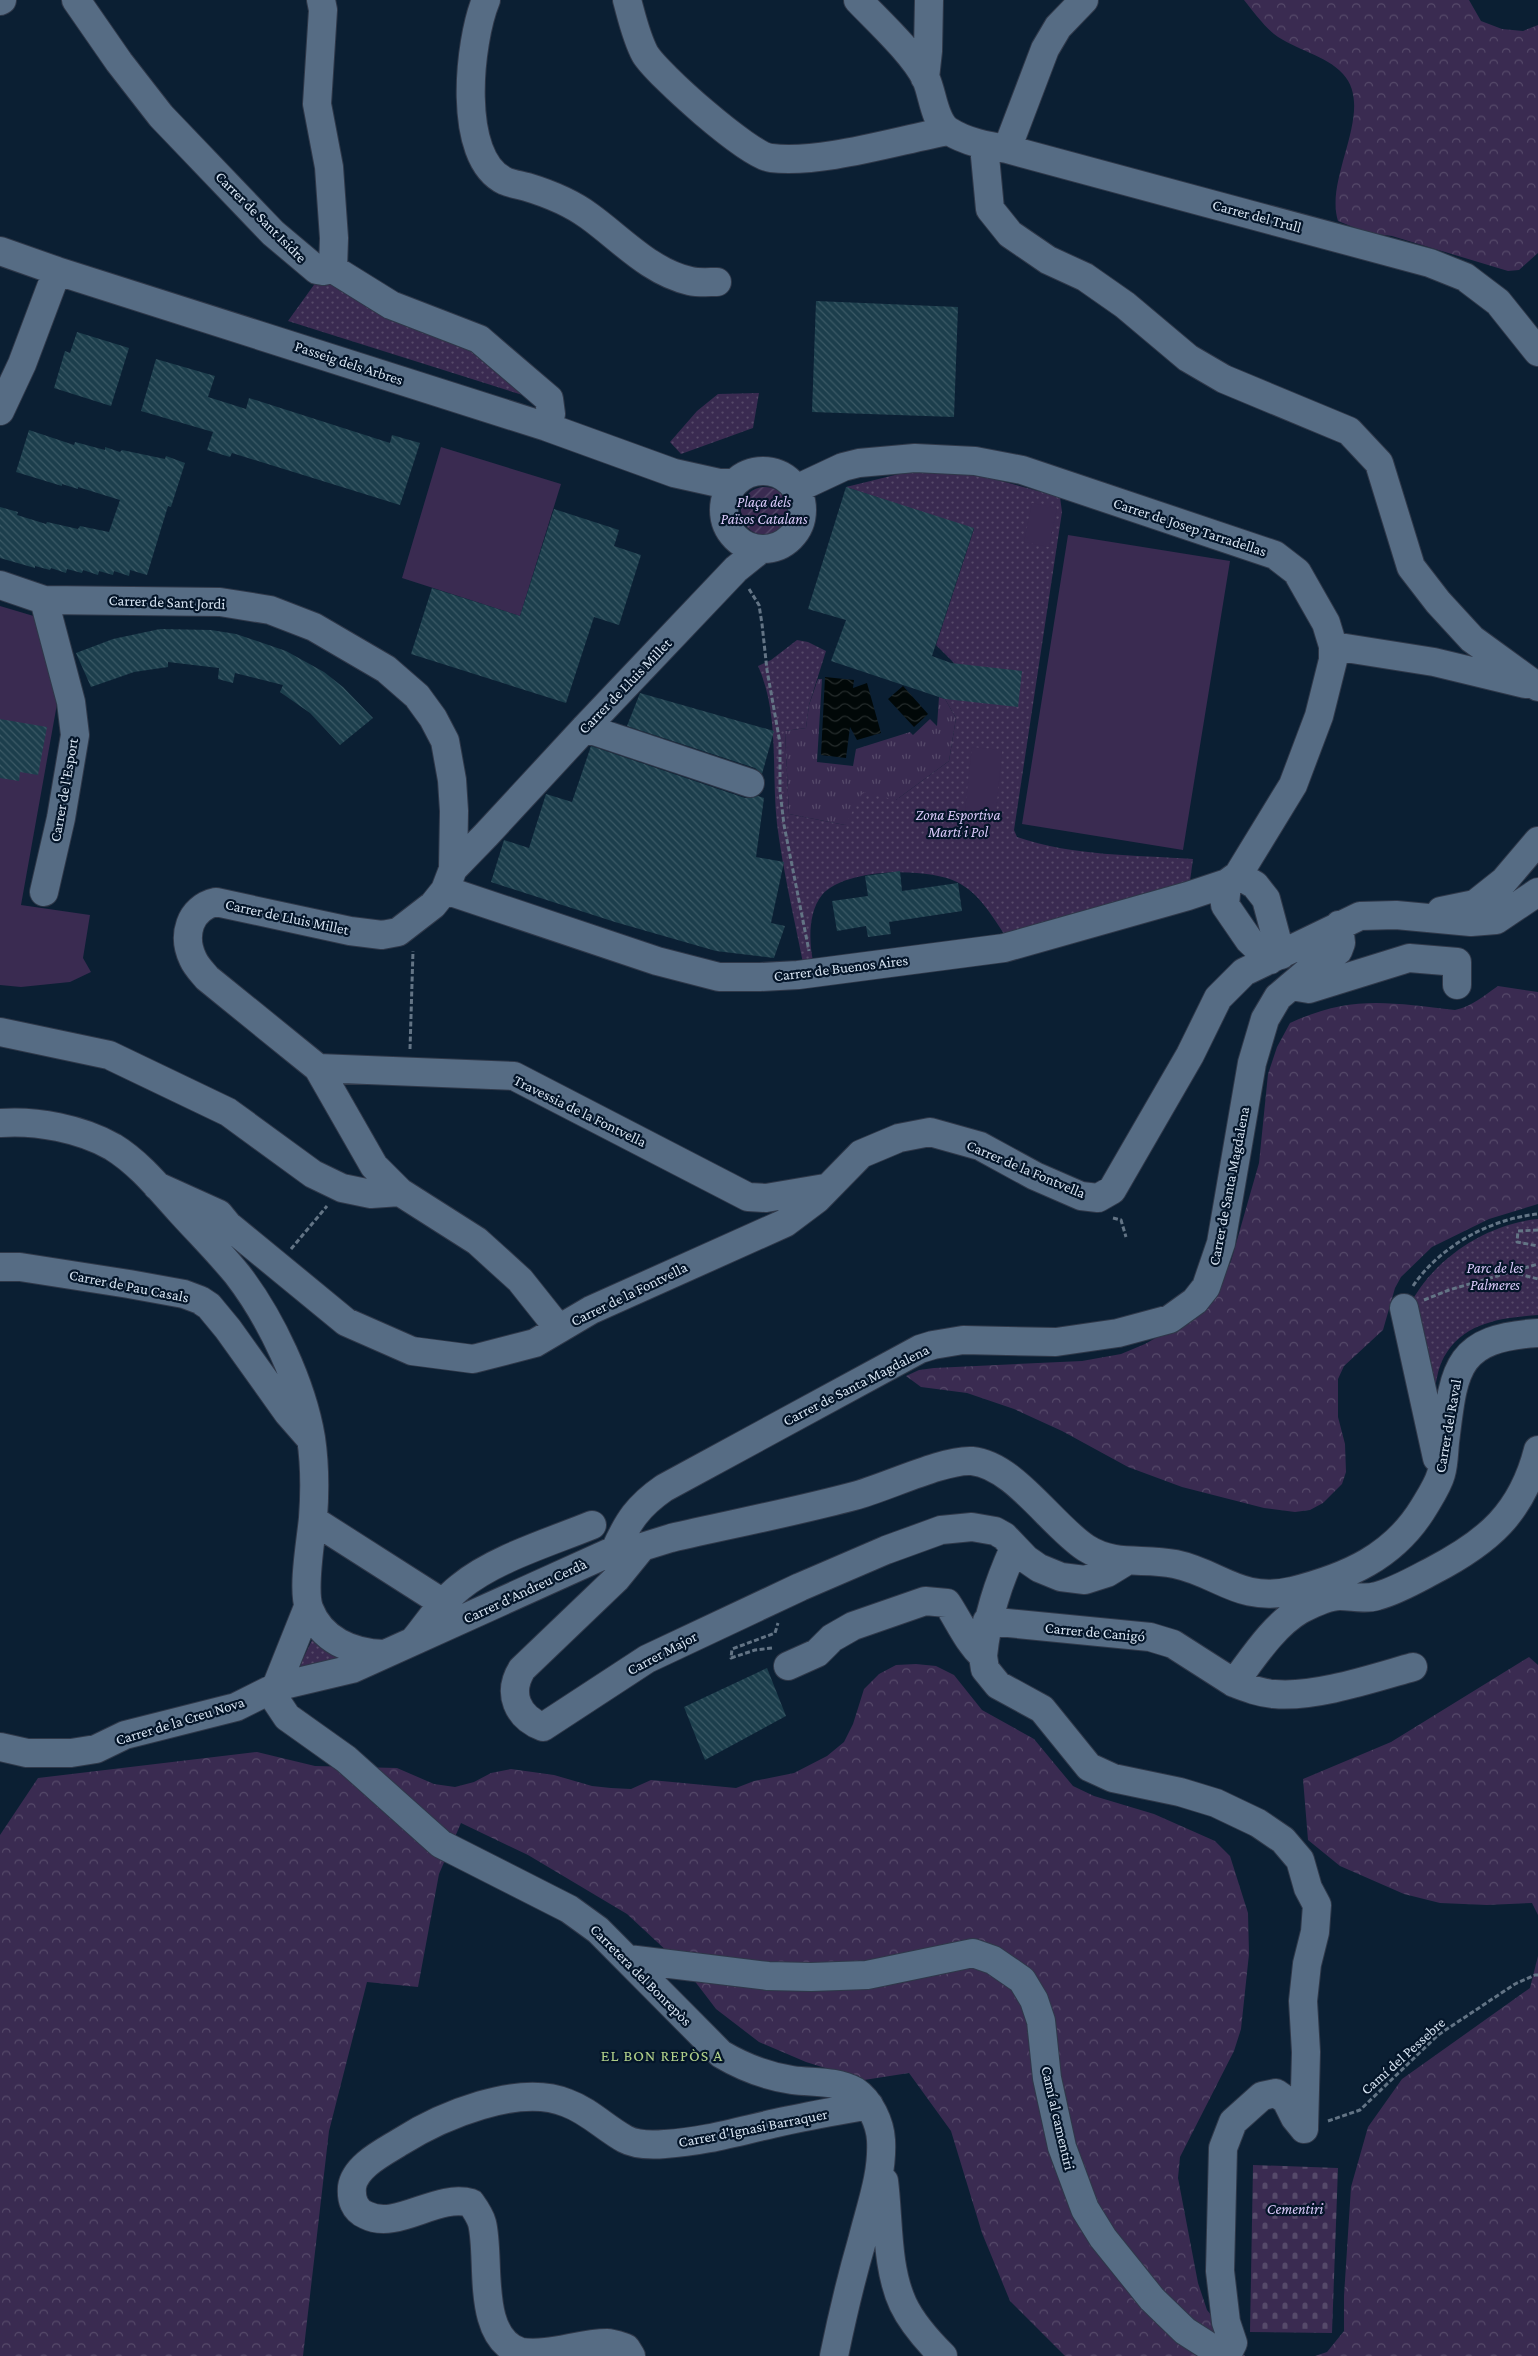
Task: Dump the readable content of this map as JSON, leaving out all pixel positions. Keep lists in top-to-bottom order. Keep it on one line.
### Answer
{"streets":{"street":["Carrer del Trull","Carrer de Sant Isidre","Passeig dels Arbres","Carrer de Josep Tarradellas","Carrer de Sant Jordi","Carrer de Lluis Millet","Carrer de l'Esport","Carrer de Buenos Aires","Travessia de la Fontvella","Carrer de la Fontvella","Carrer de Santa Magdalena","Carrer de Pau Casals","Carrer del Raval","Carrer d'Andreu Cerdà","Carrer de Canigó","Carrer Major","Carrer de la Creu Nova","Carretera del Bonrepòs","Camí al camentiri","Carrer d'Ignasi Barraquer"],"path":["Camí del Pessebre"]},"crossings":[["Carrer de Sant Isidre","Passeig dels Arbres"],["Passeig dels Arbres","Carrer de Josep Tarradellas"],["Passeig dels Arbres","Carrer de Lluis Millet"],["Carrer de Josep Tarradellas","Carrer de Lluis Millet"],["Carrer de Sant Jordi","Carrer de Lluis Millet"],["Carrer de Sant Jordi","Carrer de l'Esport"],["Carrer de Sant Jordi","Carrer de Buenos Aires"],["Carrer de Lluis Millet","Carrer de Buenos Aires"],["Carrer de Lluis Millet","Travessia de la Fontvella"],["Carrer de Lluis Millet","Carrer de la Fontvella"],["Travessia de la Fontvella","Carrer de la Fontvella"],["Carrer de la Fontvella","Carrer de Santa Magdalena"],["Carrer de Santa Magdalena","Carrer d'Andreu Cerdà"],["Carrer de Santa Magdalena","Carrer Major"],["Carrer del Raval","Carrer d'Andreu Cerdà"],["Carrer del Raval","Carrer Major"],["Carrer d'Andreu Cerdà","Carrer Major"],["Carrer d'Andreu Cerdà","Carrer de la Creu Nova"],["Carrer de la Creu Nova","Carretera del Bonrepòs"],["Carretera del Bonrepòs","Camí al camentiri"],["Carretera del Bonrepòs","Carrer d'Ignasi Barraquer"],["Camí del Pessebre","Camí al camentiri"]],"districts":["EL BON REPÒS A"],"parks":["Plaça dels Països Catalans","Zona Esportiva Martí i Pol","Parc de les Palmeres","Cementiri"]}
